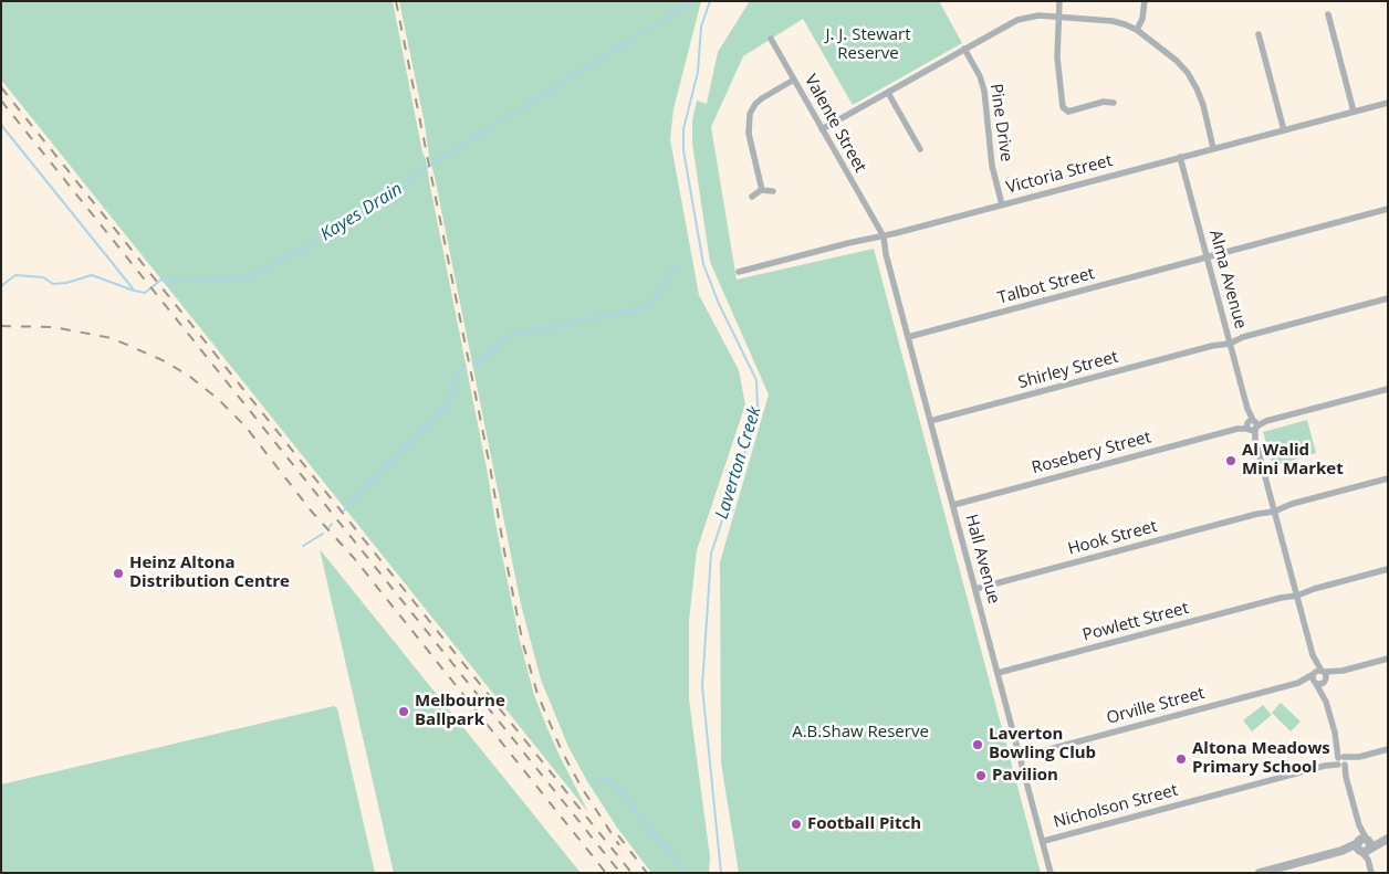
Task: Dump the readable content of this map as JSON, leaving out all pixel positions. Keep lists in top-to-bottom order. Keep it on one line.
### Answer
{"streets":{"street":["Pine Drive","Valente Street","Victoria Street","Alma Avenue","Talbot Street","Shirley Street","Rosebery Street","Hook Street","Hall Avenue","Powlett Street","Orville Street","Nicholson Street"]},"crossings":[["Pine Drive","Victoria Street"],["Valente Street","Victoria Street"],["Valente Street","Hall Avenue"],["Victoria Street","Alma Avenue"],["Victoria Street","Hall Avenue"],["Alma Avenue","Talbot Street"],["Alma Avenue","Shirley Street"],["Alma Avenue","Rosebery Street"],["Alma Avenue","Hook Street"],["Alma Avenue","Powlett Street"],["Alma Avenue","Orville Street"],["Alma Avenue","Nicholson Street"],["Talbot Street","Hall Avenue"],["Shirley Street","Hall Avenue"],["Rosebery Street","Hall Avenue"],["Hook Street","Hall Avenue"],["Hall Avenue","Powlett Street"],["Hall Avenue","Orville Street"],["Hall Avenue","Nicholson Street"]],"water":["Kayes Drain","Laverton Creek"],"parks":["J. J. Stewart Reserve","A.B.Shaw Reserve"],"places":["Al Walid Mini Market","Heinz Altona Distribution Centre","Melbourne Ballpark","Laverton Bowling Club","Altona Meadows Primary School","Pavilion","Football Pitch"]}
